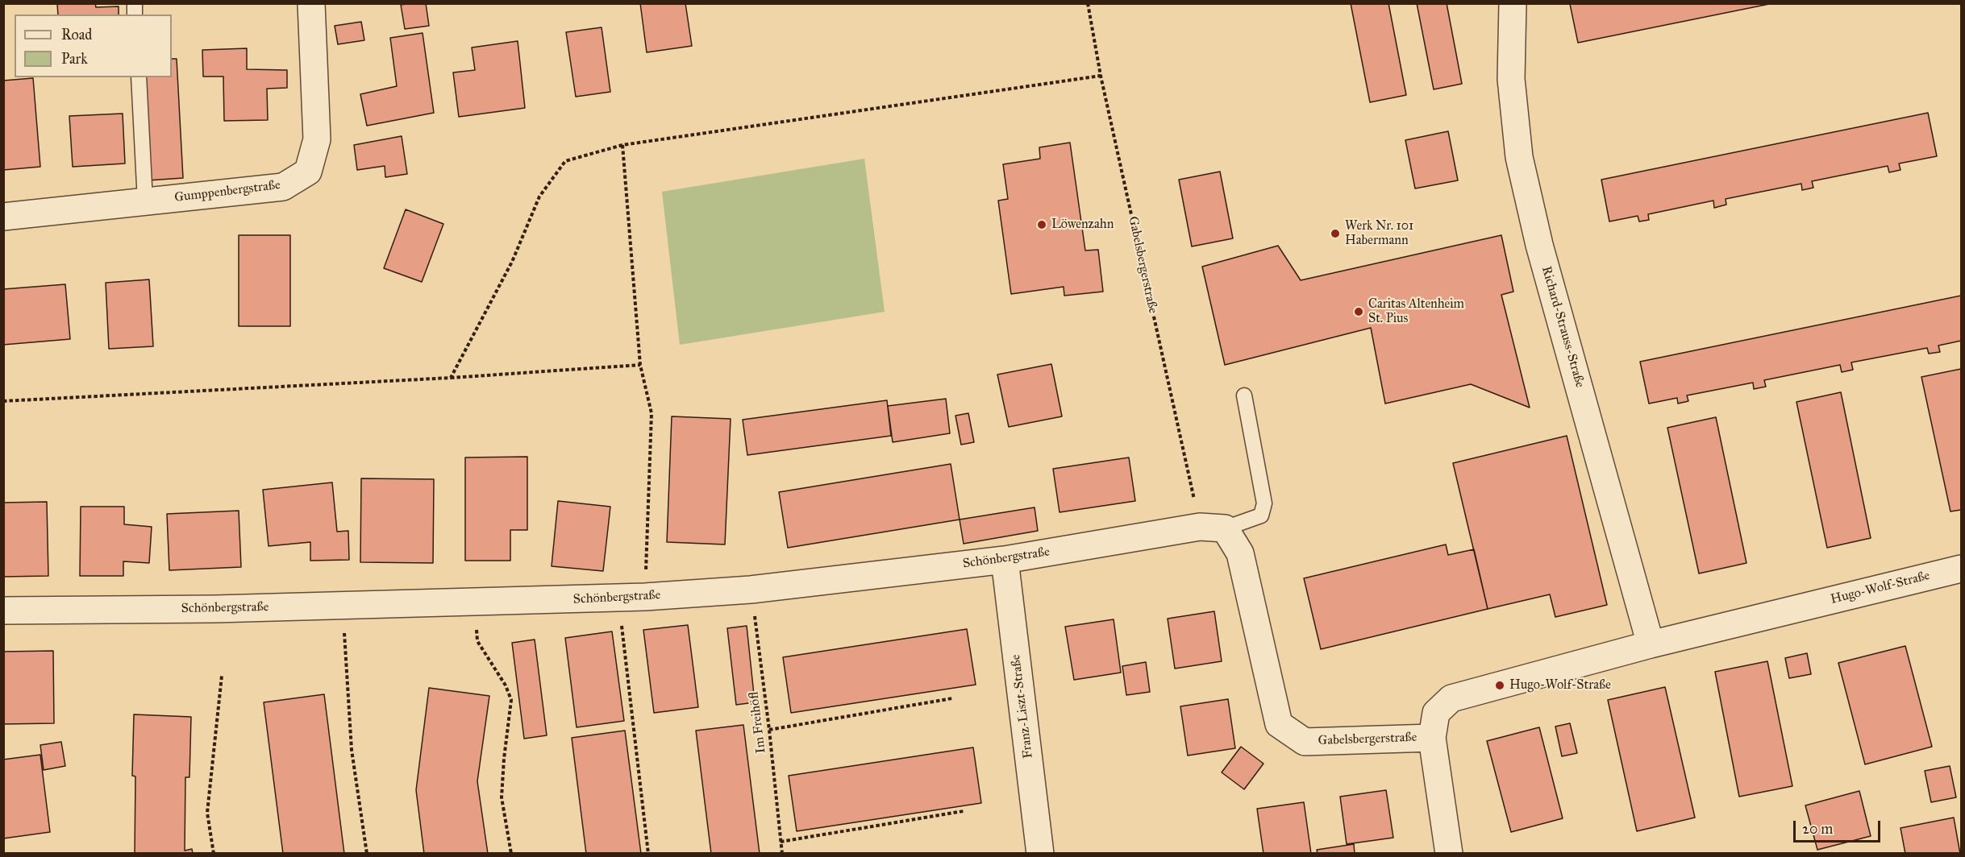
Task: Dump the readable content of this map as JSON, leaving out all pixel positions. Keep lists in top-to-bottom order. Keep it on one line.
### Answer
{"streets":{"street":["Gumppenbergstraße","Gabelsbergerstraße","Richard-Strauss-Straße","Schönbergstraße","Hugo-Wolf-Straße","Franz-Liszt-Straße"],"path":["Im Freihöfl"]},"crossings":[["Gabelsbergerstraße","Schönbergstraße"],["Gabelsbergerstraße","Hugo-Wolf-Straße"],["Richard-Strauss-Straße","Hugo-Wolf-Straße"],["Schönbergstraße","Franz-Liszt-Straße"],["Schönbergstraße","Im Freihöfl"]],"places":["Löwenzahn","Werk Nr. 101 Habermann","Caritas Altenheim St. Pius","Hugo-Wolf-Straße"],"legend":["Road","Park"],"scale_bar":"20 m"}
